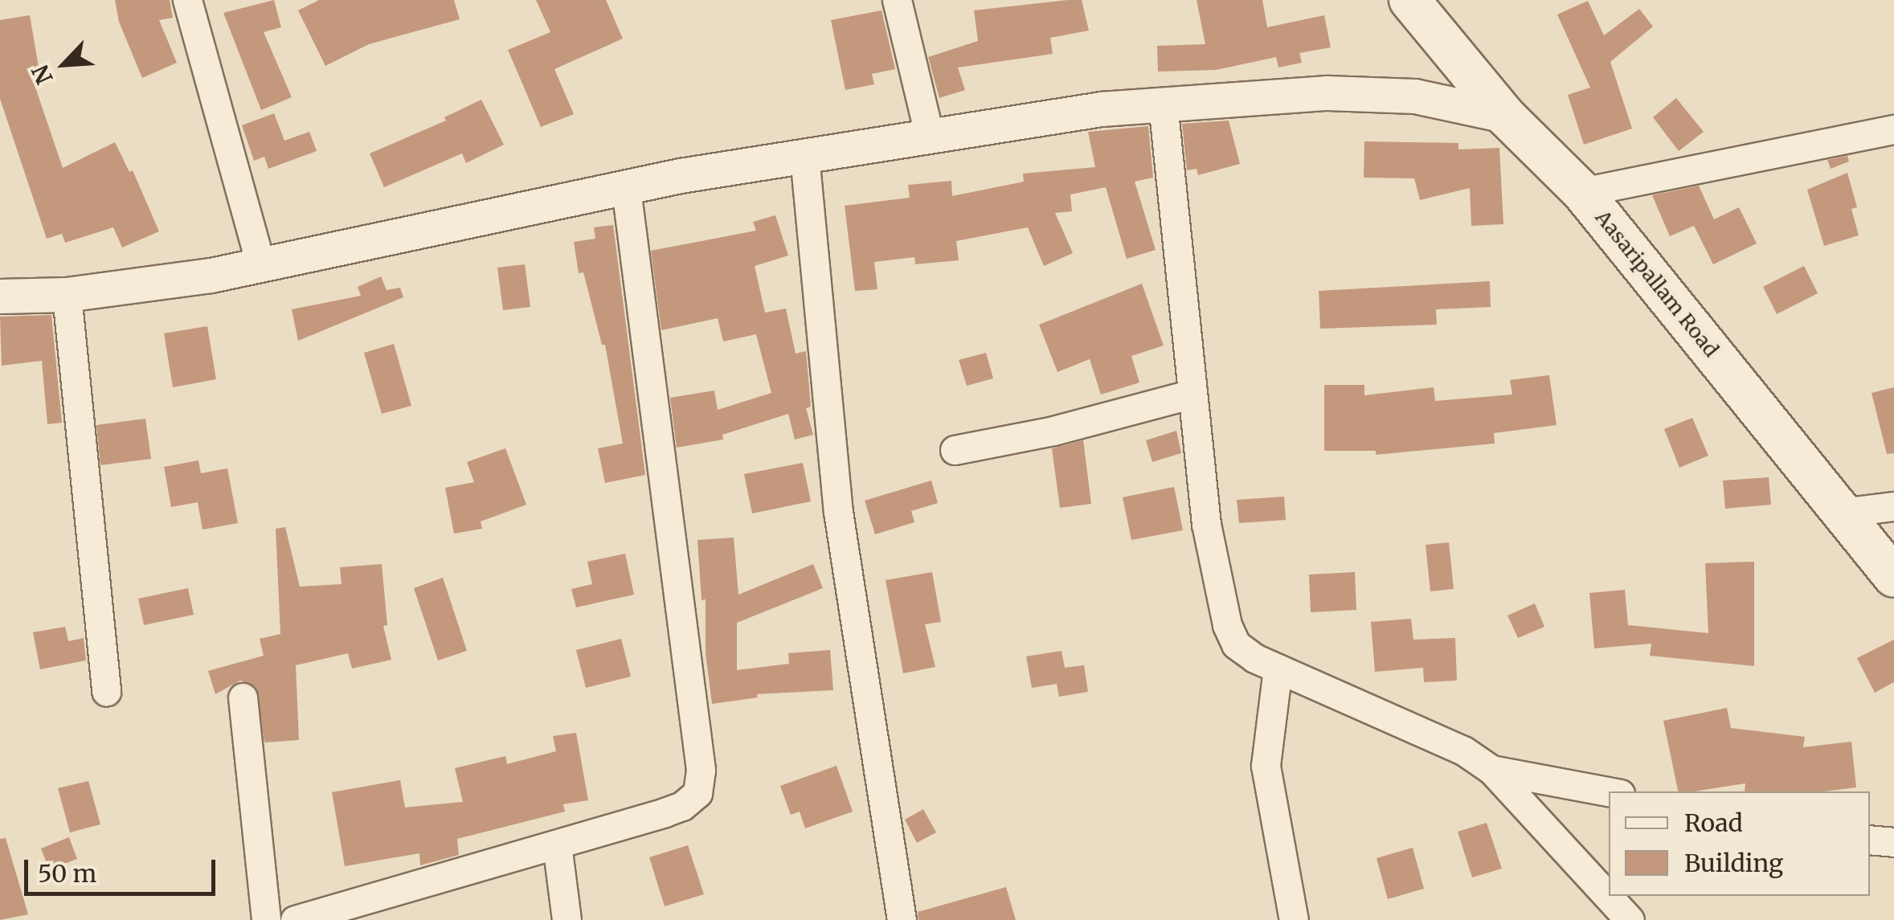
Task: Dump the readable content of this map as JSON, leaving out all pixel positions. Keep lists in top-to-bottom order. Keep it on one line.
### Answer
{"streets":{"main road":["Aasaripallam Road"]},"legend":["Road","Building"],"scale_bar":"50 m","north":"bottom left"}
